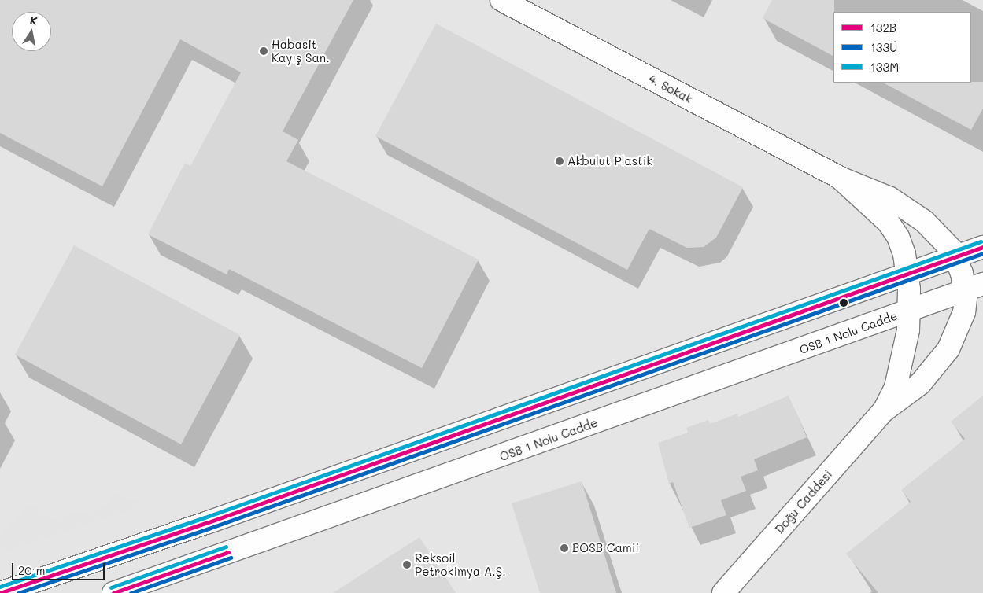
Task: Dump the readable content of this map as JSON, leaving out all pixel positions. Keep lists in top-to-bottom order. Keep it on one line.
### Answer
{"streets":{"street":["4. Sokak","OSB 1 Nolu Cadde","Doğu Caddesi"]},"crossings":[["4. Sokak","Doğu Caddesi"],["OSB 1 Nolu Cadde","Doğu Caddesi"]],"places":["Habasit Kayış San.","Akbulut Plastik","BOSB Camii","Reksoil Petrokimya A.Ş."],"lines":["transit line 133M","transit line 132B","transit line 133Ü"],"legend":["132B","133Ü","133M"],"scale_bar":"20 m","north":"top"}
